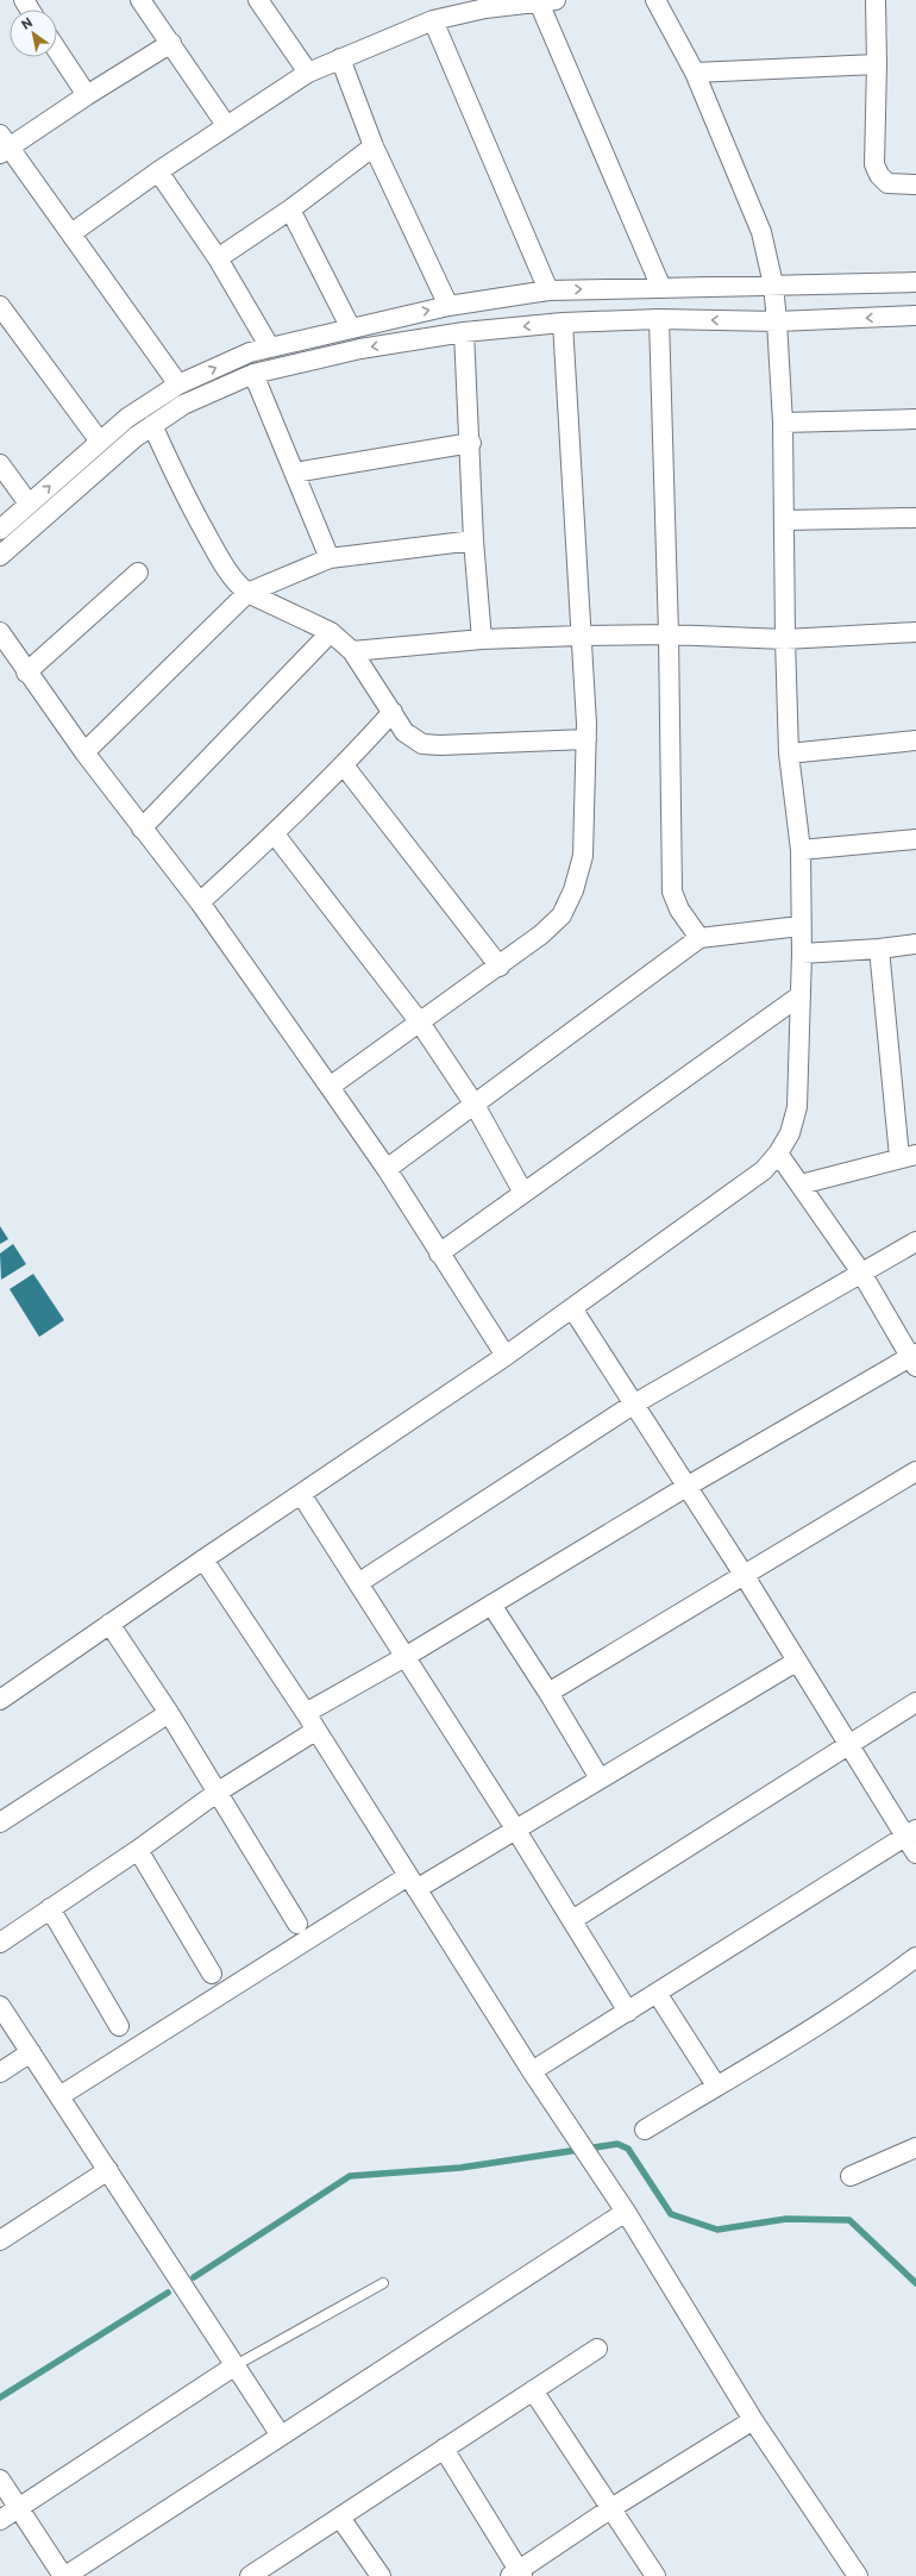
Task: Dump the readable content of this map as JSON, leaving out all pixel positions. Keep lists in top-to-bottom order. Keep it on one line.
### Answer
{"north":"top left"}
